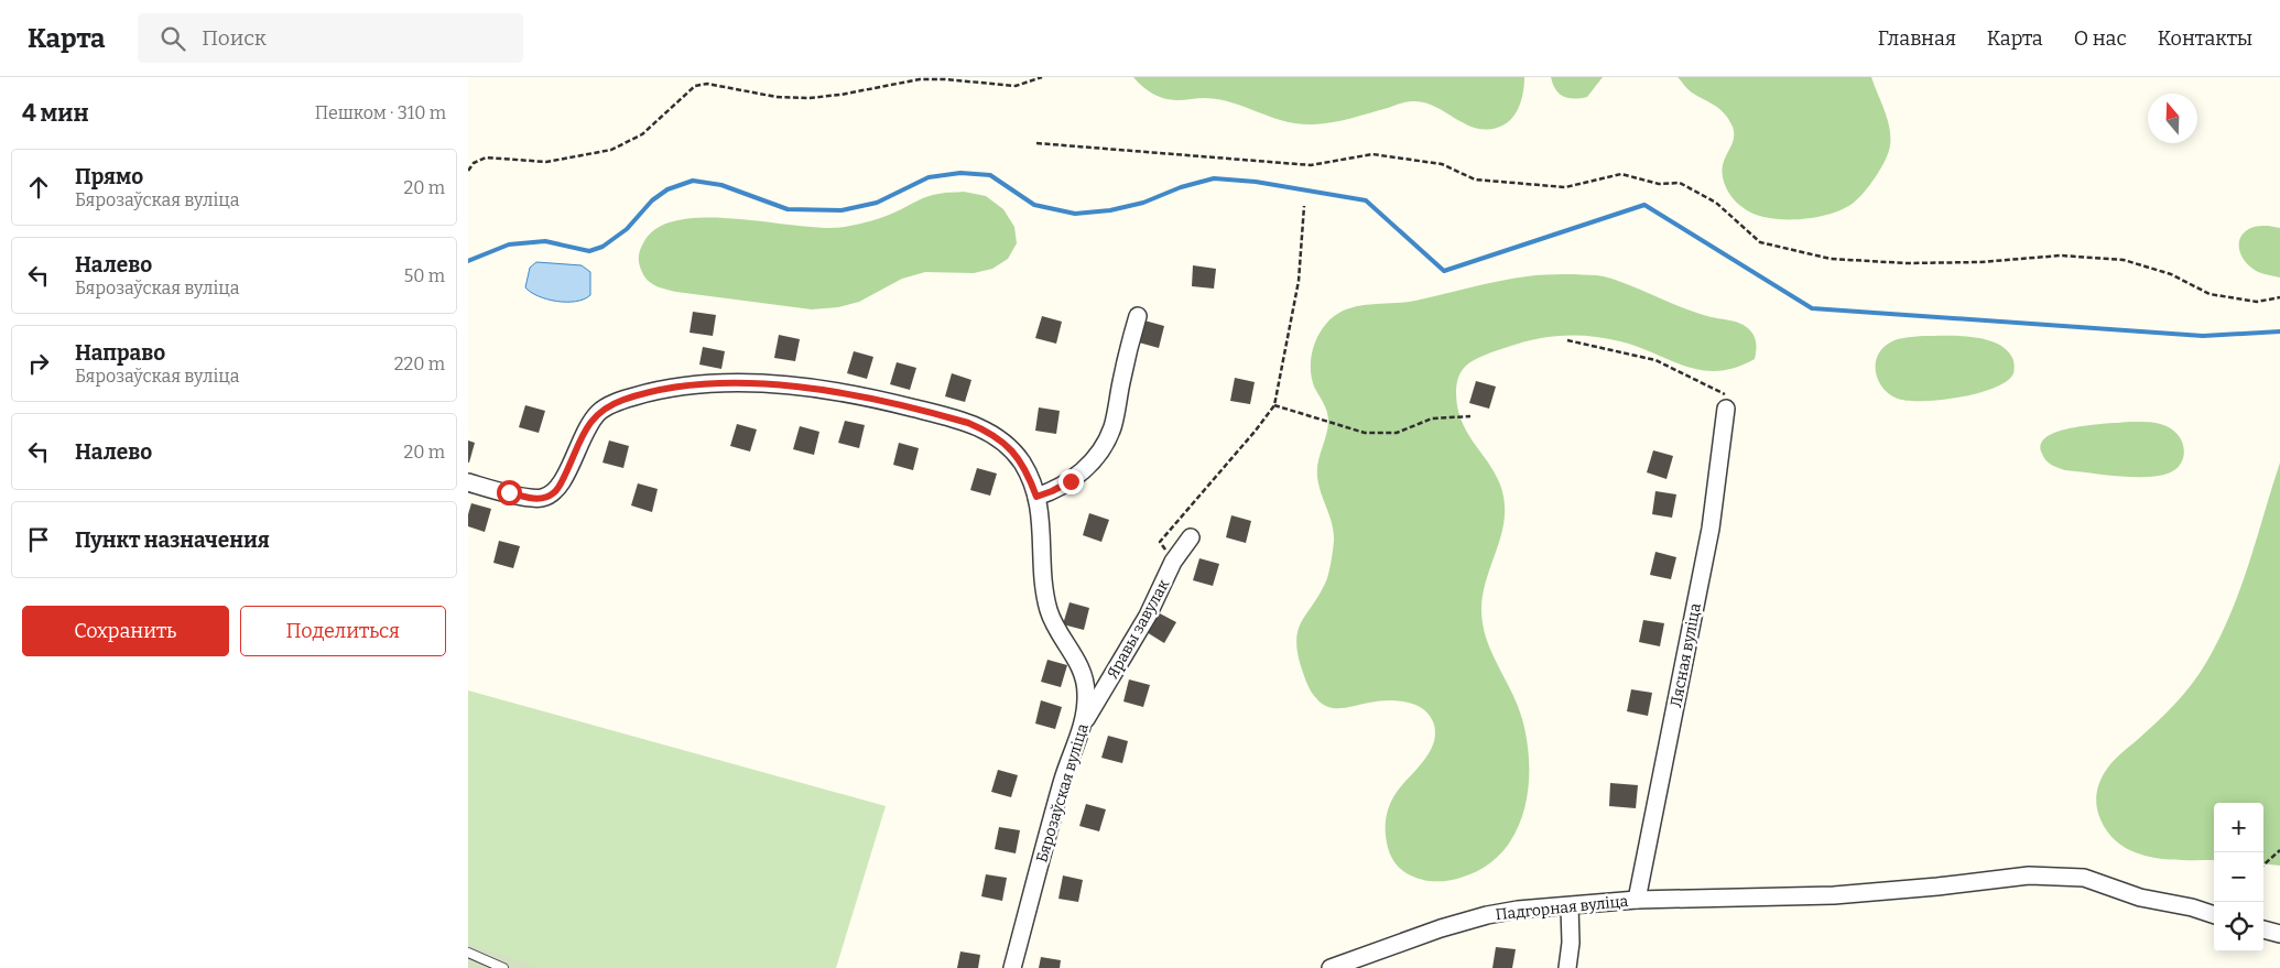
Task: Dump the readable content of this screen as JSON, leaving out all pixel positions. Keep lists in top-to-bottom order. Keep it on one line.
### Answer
{"streets":{"street":["Яравы завулак","Лясная вуліца","Бярозаўская вуліца","Падгорная вуліца"]},"crossings":[["Яравы завулак","Бярозаўская вуліца"],["Лясная вуліца","Падгорная вуліца"]],"north":"top","page":{"header":"Карта","search":"Поиск","nav":["Главная","Карта","О нас","Контакты"],"heading":["4 мин","Пешком · 310 m"],"list":[["Прямо","Бярозаўская вуліца","20 m"],["Налево","Бярозаўская вуліца","50 m"],["Направо","Бярозаўская вуліца","220 m"],["Налево","20 m"],"Пункт назначения"],"buttons":["Сохранить","Поделиться"],"map_buttons":["+","−"]}}
